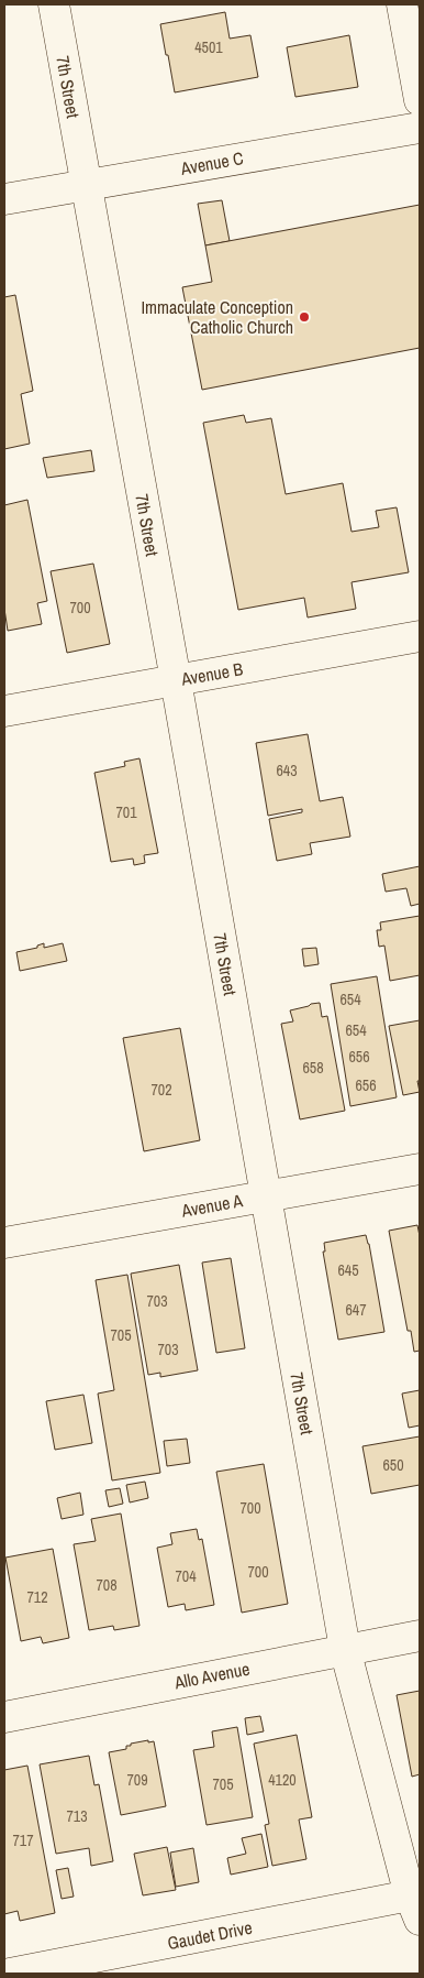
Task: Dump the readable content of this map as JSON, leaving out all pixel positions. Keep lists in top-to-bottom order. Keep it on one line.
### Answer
{"streets":{"street":["7th Street","Avenue C","Avenue B","Avenue A","Allo Avenue","Gaudet Drive"]},"crossings":[["7th Street","Avenue C"],["7th Street","Avenue B"],["7th Street","Avenue A"],["7th Street","Allo Avenue"],["7th Street","Gaudet Drive"]],"places":["Immaculate Conception Catholic Church"],"house_numbers":["4501","700","643","701","654","654","656","658","656","702","645","703","647","705","703","650","700","700","704","708","712","709","4120","705","713","717"]}
